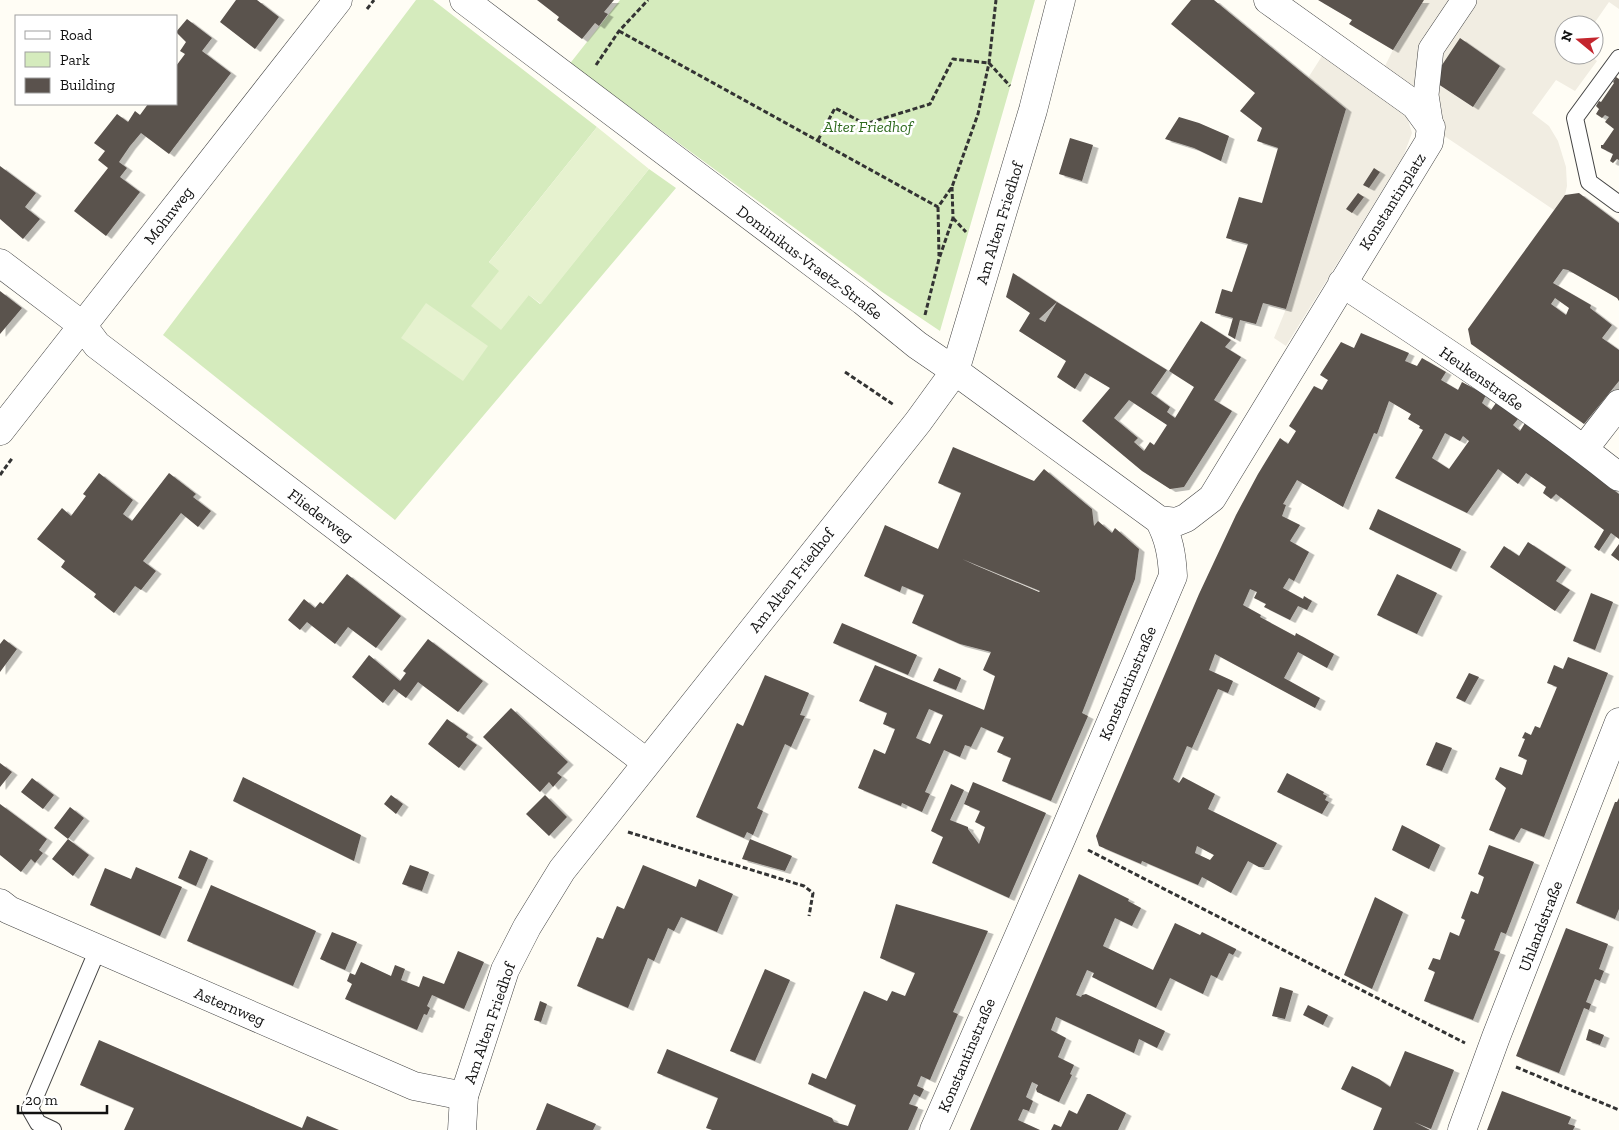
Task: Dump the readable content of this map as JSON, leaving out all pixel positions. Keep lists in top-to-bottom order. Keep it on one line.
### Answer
{"streets":{"street":["Konstantinplatz","Mohnweg","Am Alten Friedhof","Dominikus-Vraetz-Straße","Heukenstraße","Fliederweg","Konstantinstraße","Uhlandstraße","Asternweg"]},"crossings":[["Konstantinplatz","Heukenstraße"],["Mohnweg","Fliederweg"],["Am Alten Friedhof","Dominikus-Vraetz-Straße"],["Am Alten Friedhof","Fliederweg"],["Am Alten Friedhof","Asternweg"],["Dominikus-Vraetz-Straße","Konstantinstraße"]],"parks":["Alter Friedhof"],"legend":["Road","Park","Building"],"scale_bar":"20 m","north":"left"}
